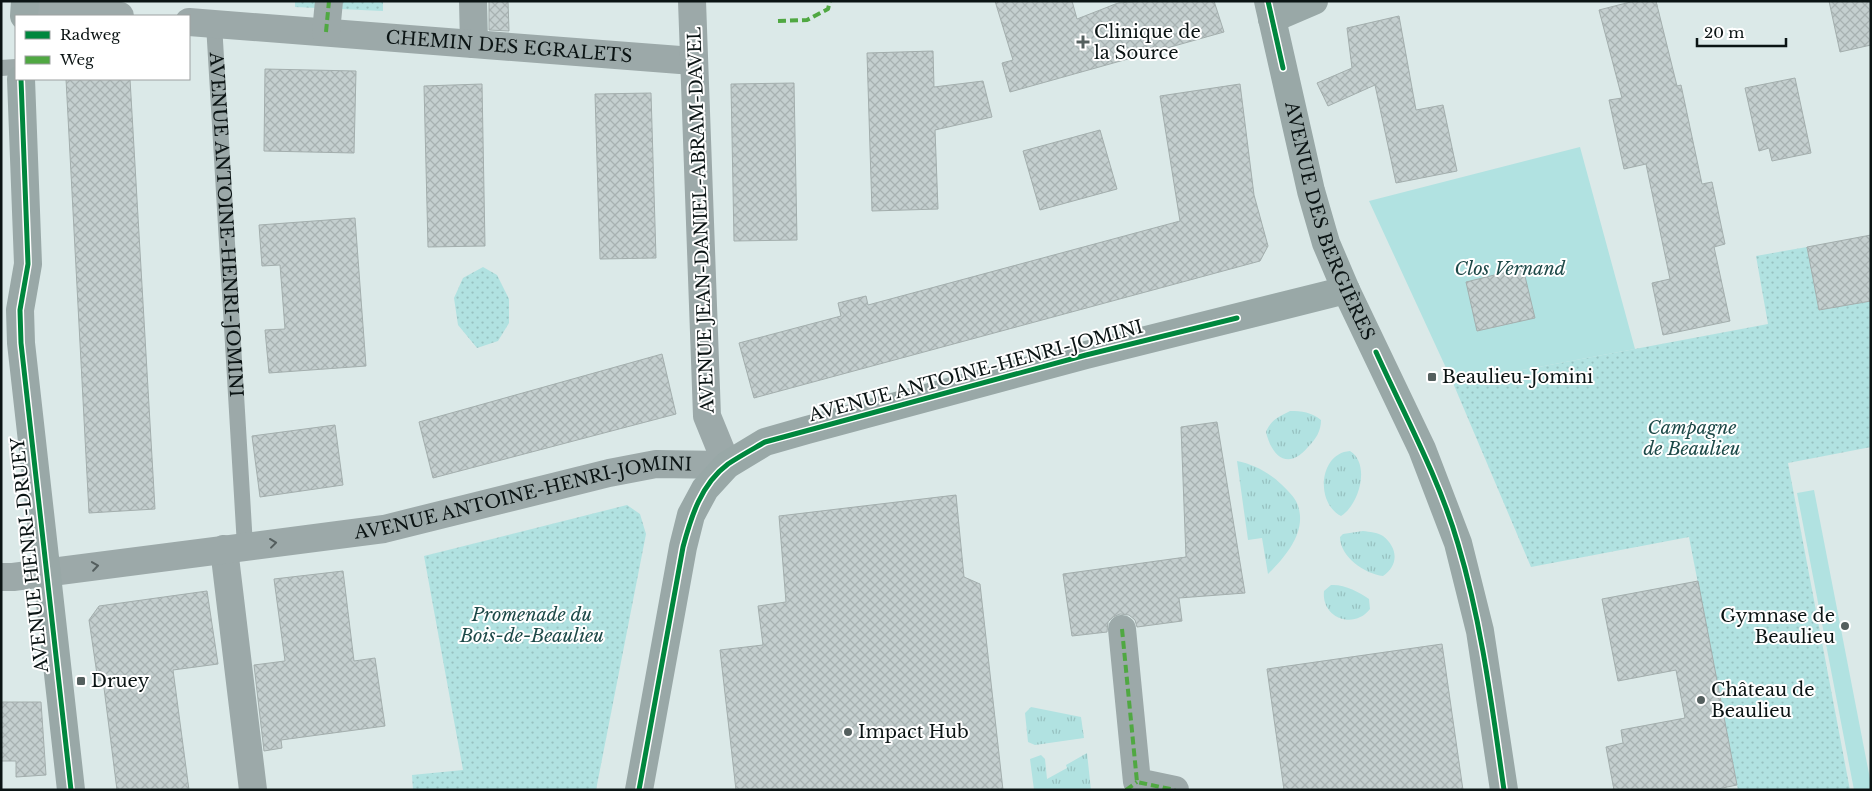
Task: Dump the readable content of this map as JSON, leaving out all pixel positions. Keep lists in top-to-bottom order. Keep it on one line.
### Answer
{"streets":{"main road":["AVENUE DES BERGIÈRES","AVENUE ANTOINE-HENRI-JOMINI","AVENUE HENRI-DRUEY"],"street":["CHEMIN DES EGRALETS","AVENUE JEAN-DANIEL-ABRAM-DAVEL"]},"crossings":[["CHEMIN DES EGRALETS","AVENUE JEAN-DANIEL-ABRAM-DAVEL"],["CHEMIN DES EGRALETS","AVENUE ANTOINE-HENRI-JOMINI"],["AVENUE JEAN-DANIEL-ABRAM-DAVEL","AVENUE ANTOINE-HENRI-JOMINI"],["AVENUE DES BERGIÈRES","AVENUE ANTOINE-HENRI-JOMINI"],["AVENUE ANTOINE-HENRI-JOMINI","AVENUE HENRI-DRUEY"]],"parks":["Clos Vernand","Campagne de Beaulieu","Promenade du Bois-de-Beaulieu"],"places":{"health":["Clinique de la Source"],"transit":["Beaulieu-Jomini","Druey"],"other":["Gymnase de Beaulieu","Château de Beaulieu","Impact Hub"]},"legend":["Radweg","Weg"],"scale_bar":"20 m"}
